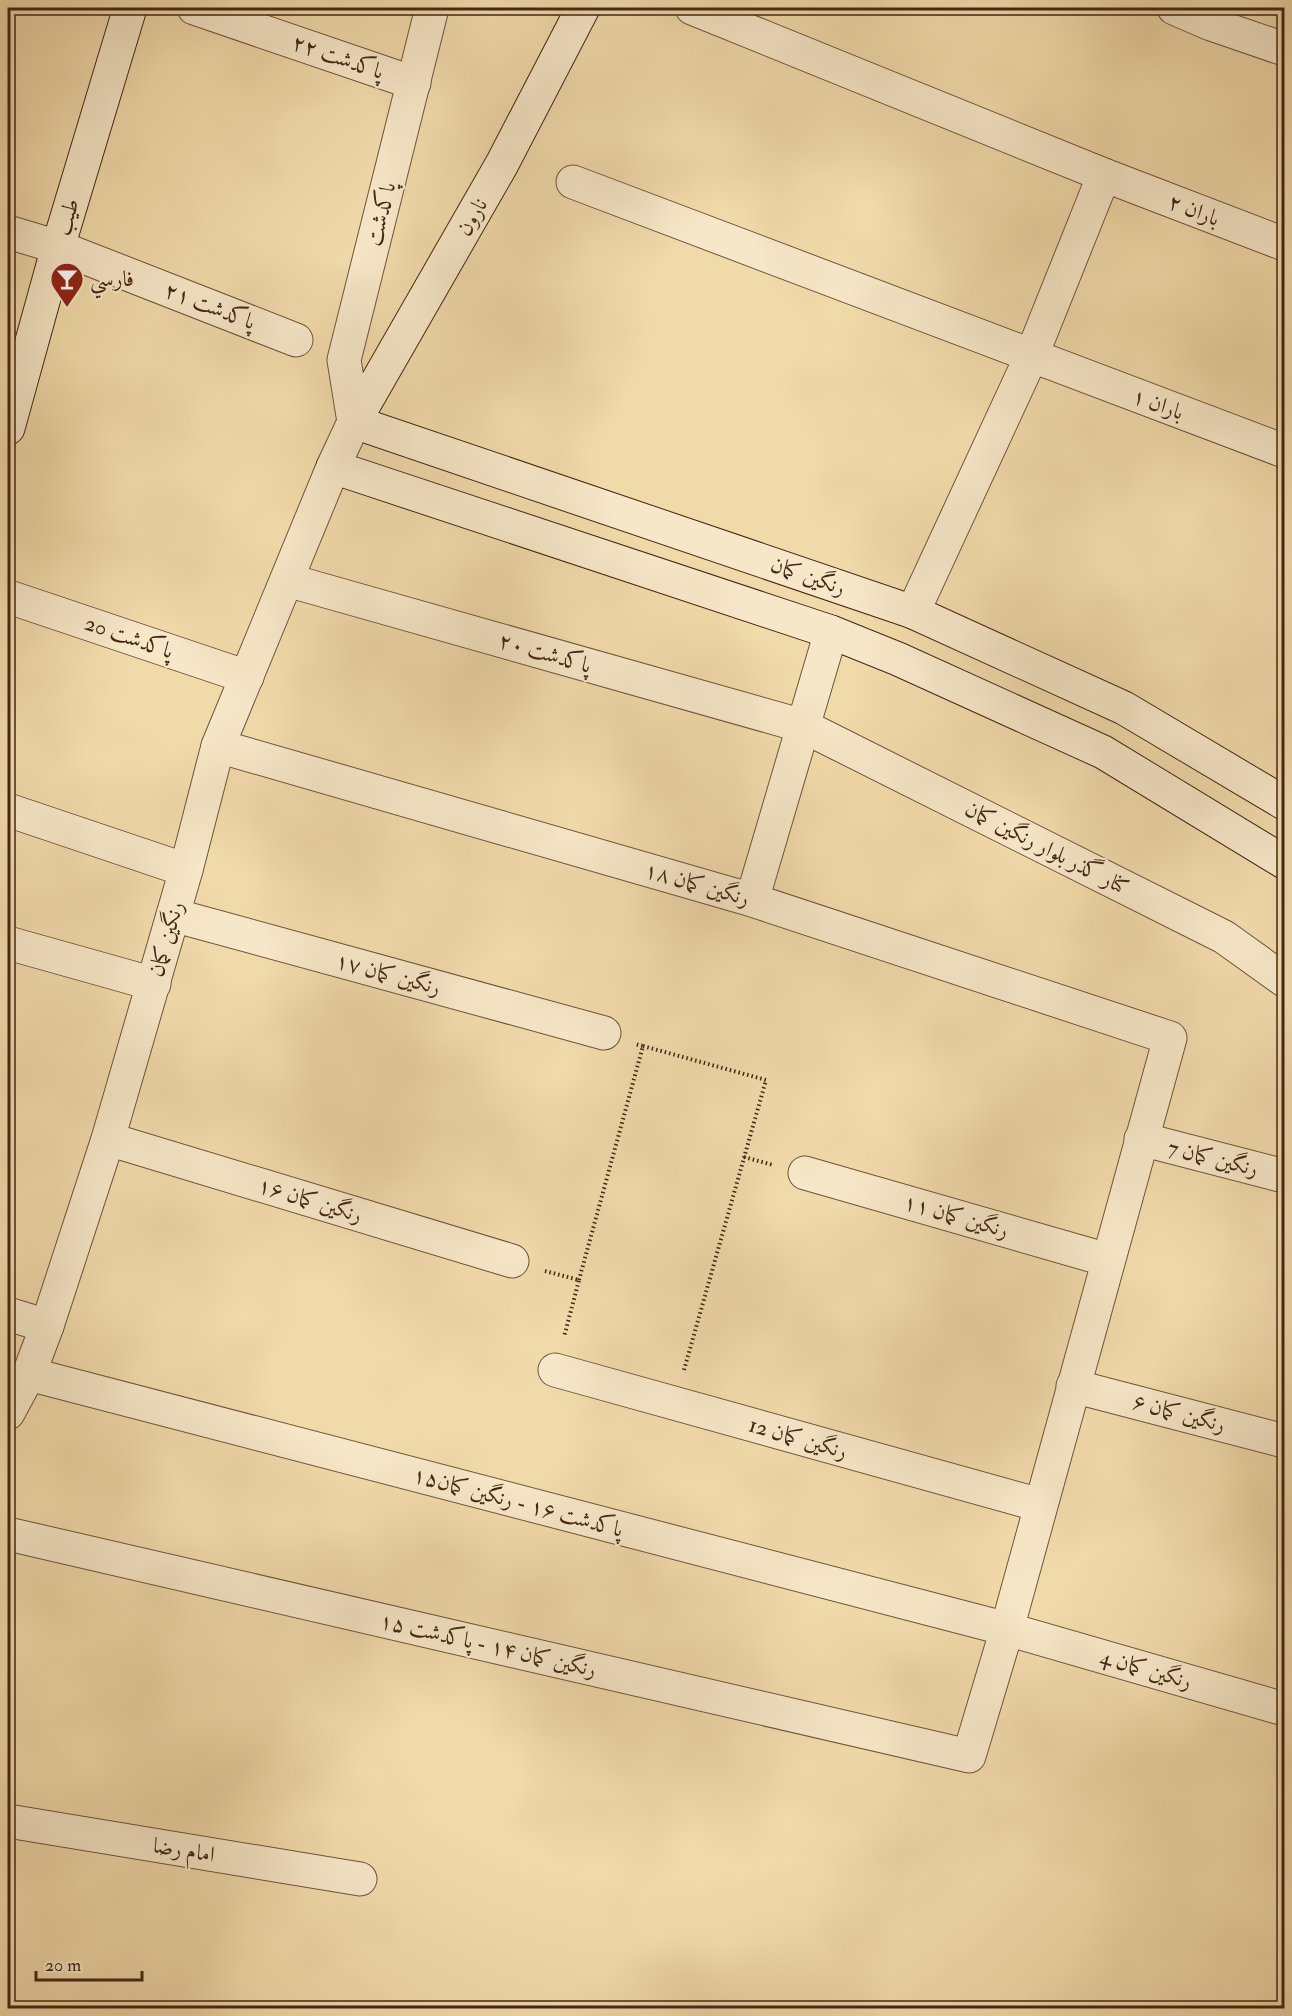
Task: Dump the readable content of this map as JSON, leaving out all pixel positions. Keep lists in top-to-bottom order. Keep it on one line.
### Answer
{"streets":{"street":["پاکدشت ۲۲","باران ۲","پاکدشت","طیب","نارون","پاکدشت ۲۱","باران ۱","رنگین کمان","پاکدشت 20","پاکدشت ۲۰","کنار گذر بلوار رنگین کمان","رنگین کمان ۱۸","رنگین کمان ۱۷","رنگین کمان 7","رنگین کمان ۱۶","رنگین کمان ۱۱","رنگین کمان ۶","رنگین کمان 12","پاکدشت ۱۶ - رنگین کمان۱۵","رنگین کمان ۱۴ - پاکدشت ۱۵","رنگین کمان 4","امام رضا"]},"crossings":[["پاکدشت ۲۲","پاکدشت"],["پاکدشت","نارون"],["پاکدشت","رنگین کمان"],["طیب","پاکدشت ۲۱"],["نارون","رنگین کمان"],["رنگین کمان","پاکدشت 20"],["رنگین کمان","پاکدشت ۲۰"],["رنگین کمان","رنگین کمان ۱۸"],["رنگین کمان","رنگین کمان ۱۷"],["رنگین کمان","رنگین کمان ۱۶"],["رنگین کمان","پاکدشت ۱۶ - رنگین کمان۱۵"],["پاکدشت ۲۰","کنار گذر بلوار رنگین کمان"],["رنگین کمان ۱۸","رنگین کمان 7"],["پاکدشت ۱۶ - رنگین کمان۱۵","رنگین کمان ۱۴ - پاکدشت ۱۵"],["پاکدشت ۱۶ - رنگین کمان۱۵","رنگین کمان 4"],["رنگین کمان ۱۴ - پاکدشت ۱۵","رنگین کمان 4"]],"places":{"bar":["فارسي"]},"scale_bar":"20 m"}
